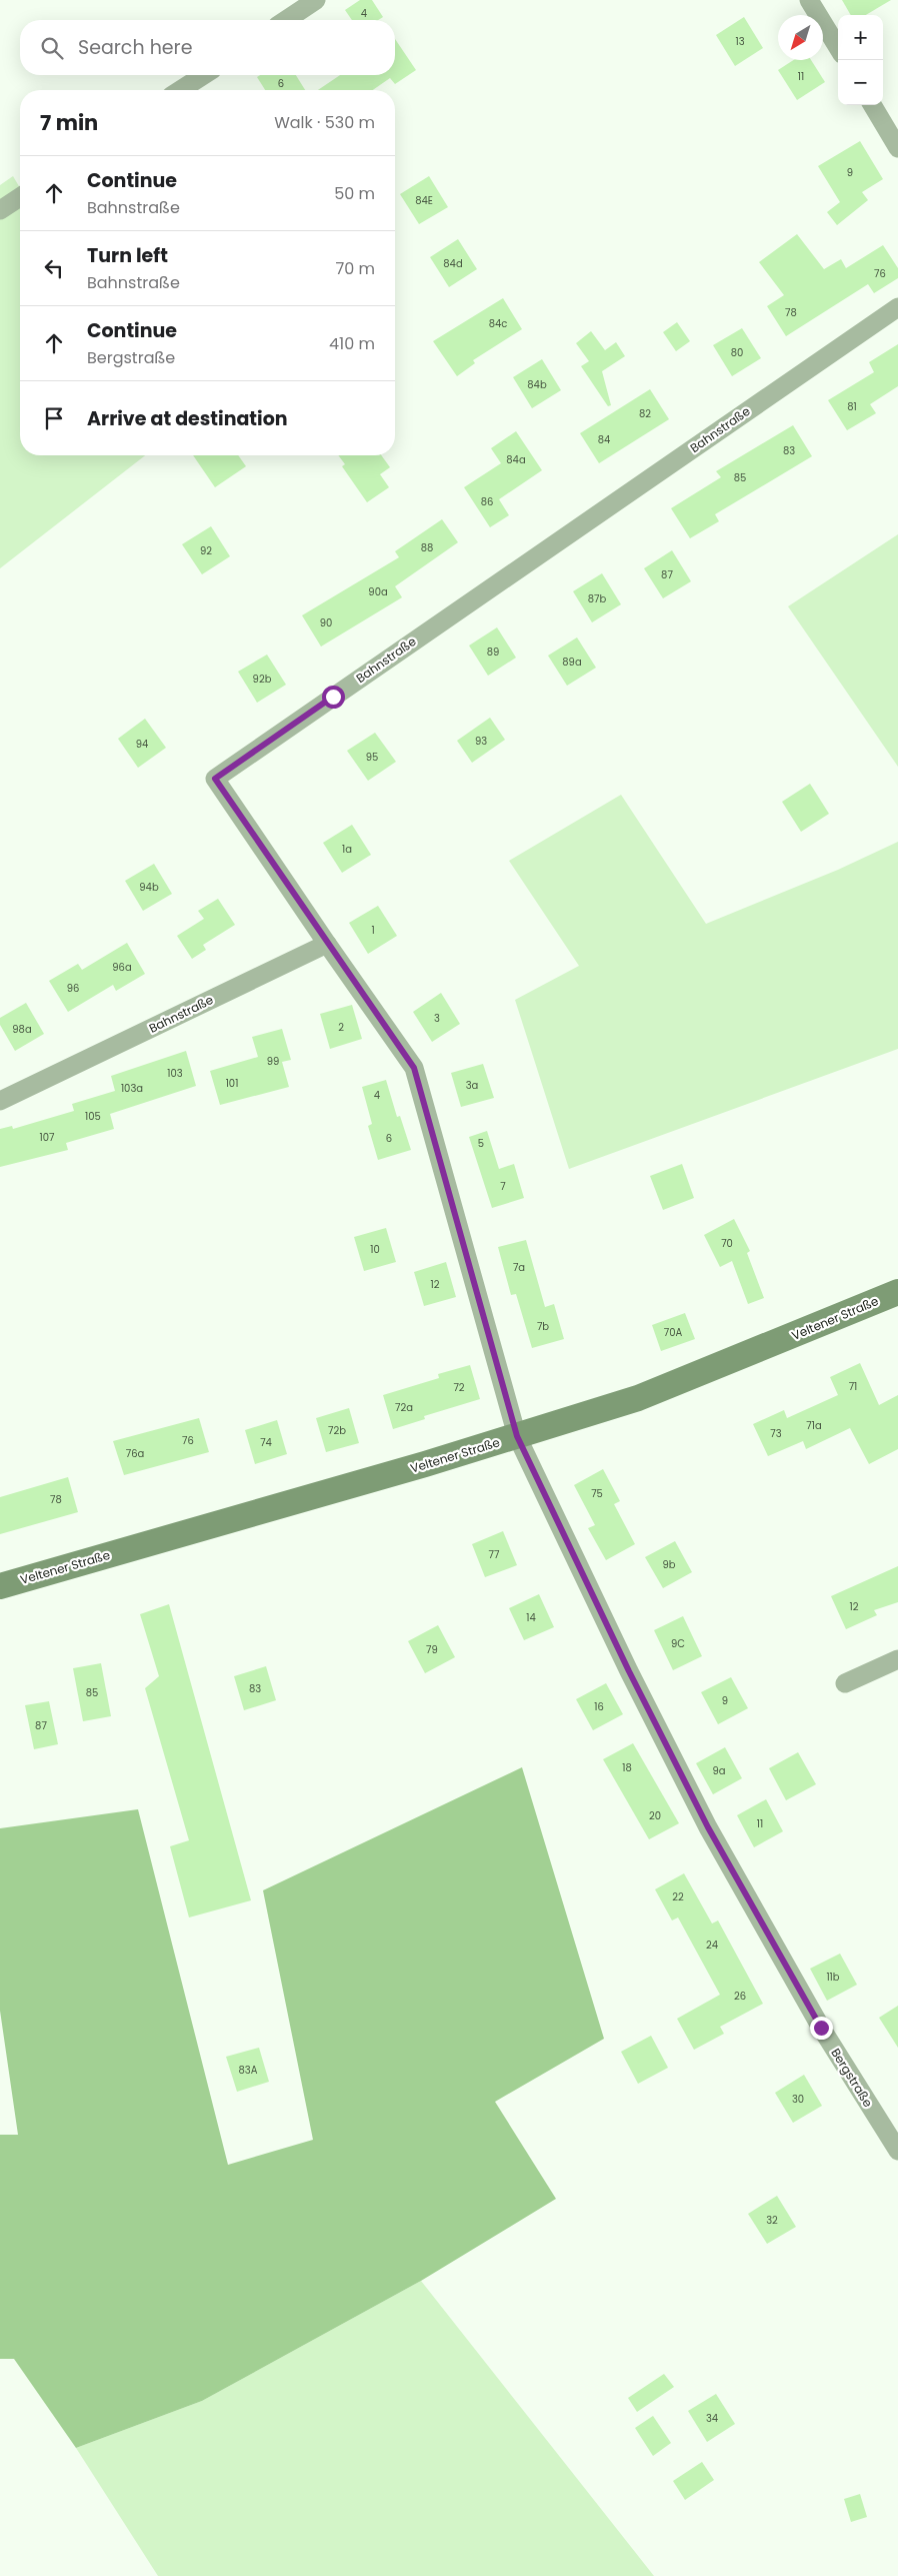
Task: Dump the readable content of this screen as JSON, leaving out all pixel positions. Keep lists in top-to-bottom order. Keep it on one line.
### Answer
{"streets":{"main road":["Veltener Straße"],"street":["Bahnstraße","Bergstraße"]},"crossings":[["Bahnstraße","Bergstraße"],["Veltener Straße","Bergstraße"]],"house_numbers":["4","13","11","6","9","84E","84d","76","78","84c","80","84b","81","82","84","83","84a","85","86","88","92","87","90a","87b","90","89","89a","92b","93","94","95","1a","94b","1","96a","96","3","2","98a","99","103","101","3a","103a","4","105","107","6","5","7","70","10","7a","12","7b","70A","71","72","72a","71a","72b","73","76","74","76a","75","78","77","9b","12","14","9C","79","83","85","9","16","87","18","9a","20","11","22","24","11b","26","83A","30","32","34"],"north":"bottom left","page":{"map_buttons":["+","−"],"search":"Search here","heading":["7 min","Walk · 530 m"],"list":[["Continue","Bahnstraße","50 m"],["Turn left","Bahnstraße","70 m"],["Continue","Bergstraße","410 m"],"Arrive at destination"]}}
